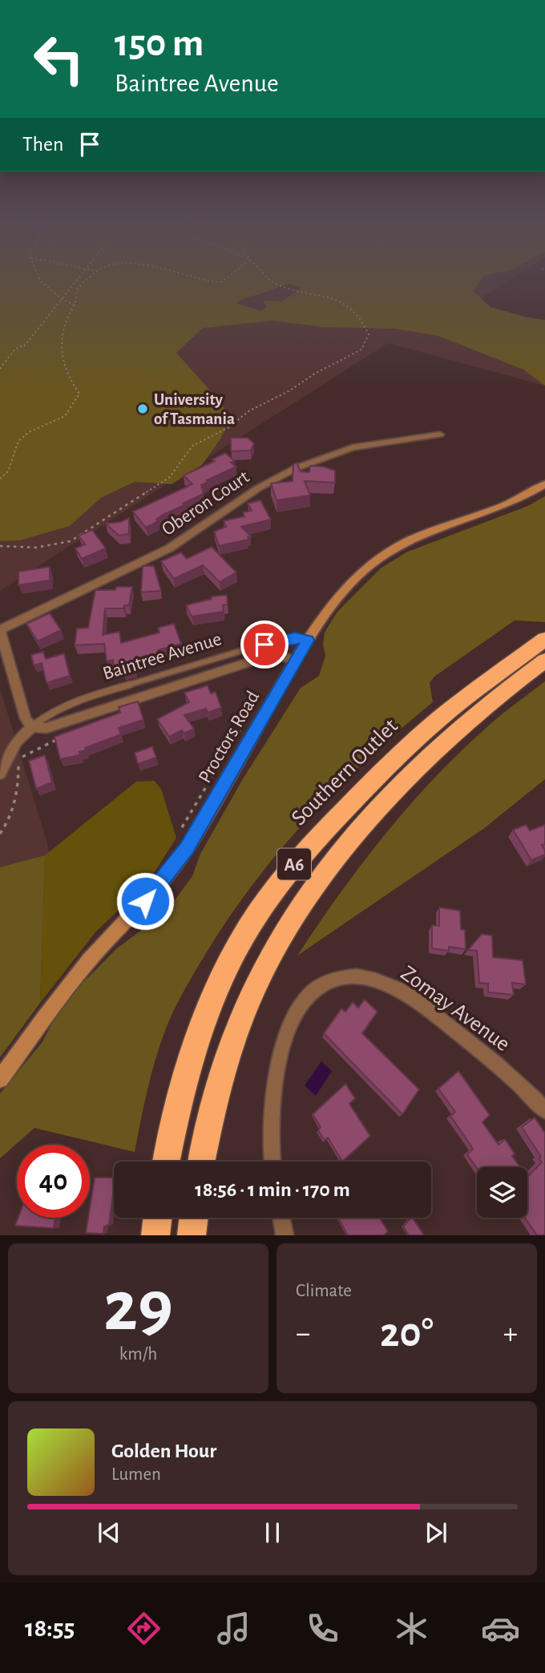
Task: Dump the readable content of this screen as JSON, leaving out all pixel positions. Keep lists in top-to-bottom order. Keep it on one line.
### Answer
{"streets":{"highway":["Southern Outlet","A6"],"street":["Oberon Court","Baintree Avenue","Proctors Road","Zomay Avenue"]},"crossings":[["Baintree Avenue","Proctors Road"]],"places":["University of Tasmania"],"page":{"turn":["150 m","Baintree Avenue"],"then":"Then","limit":"40","trip":"18:56 · 1 min · 170 m","tile":[["29","km/h"],"Climate"],"heat":["−","20°","+"],"song":["Golden Hour","Lumen"],"tabs":"18:55"}}
